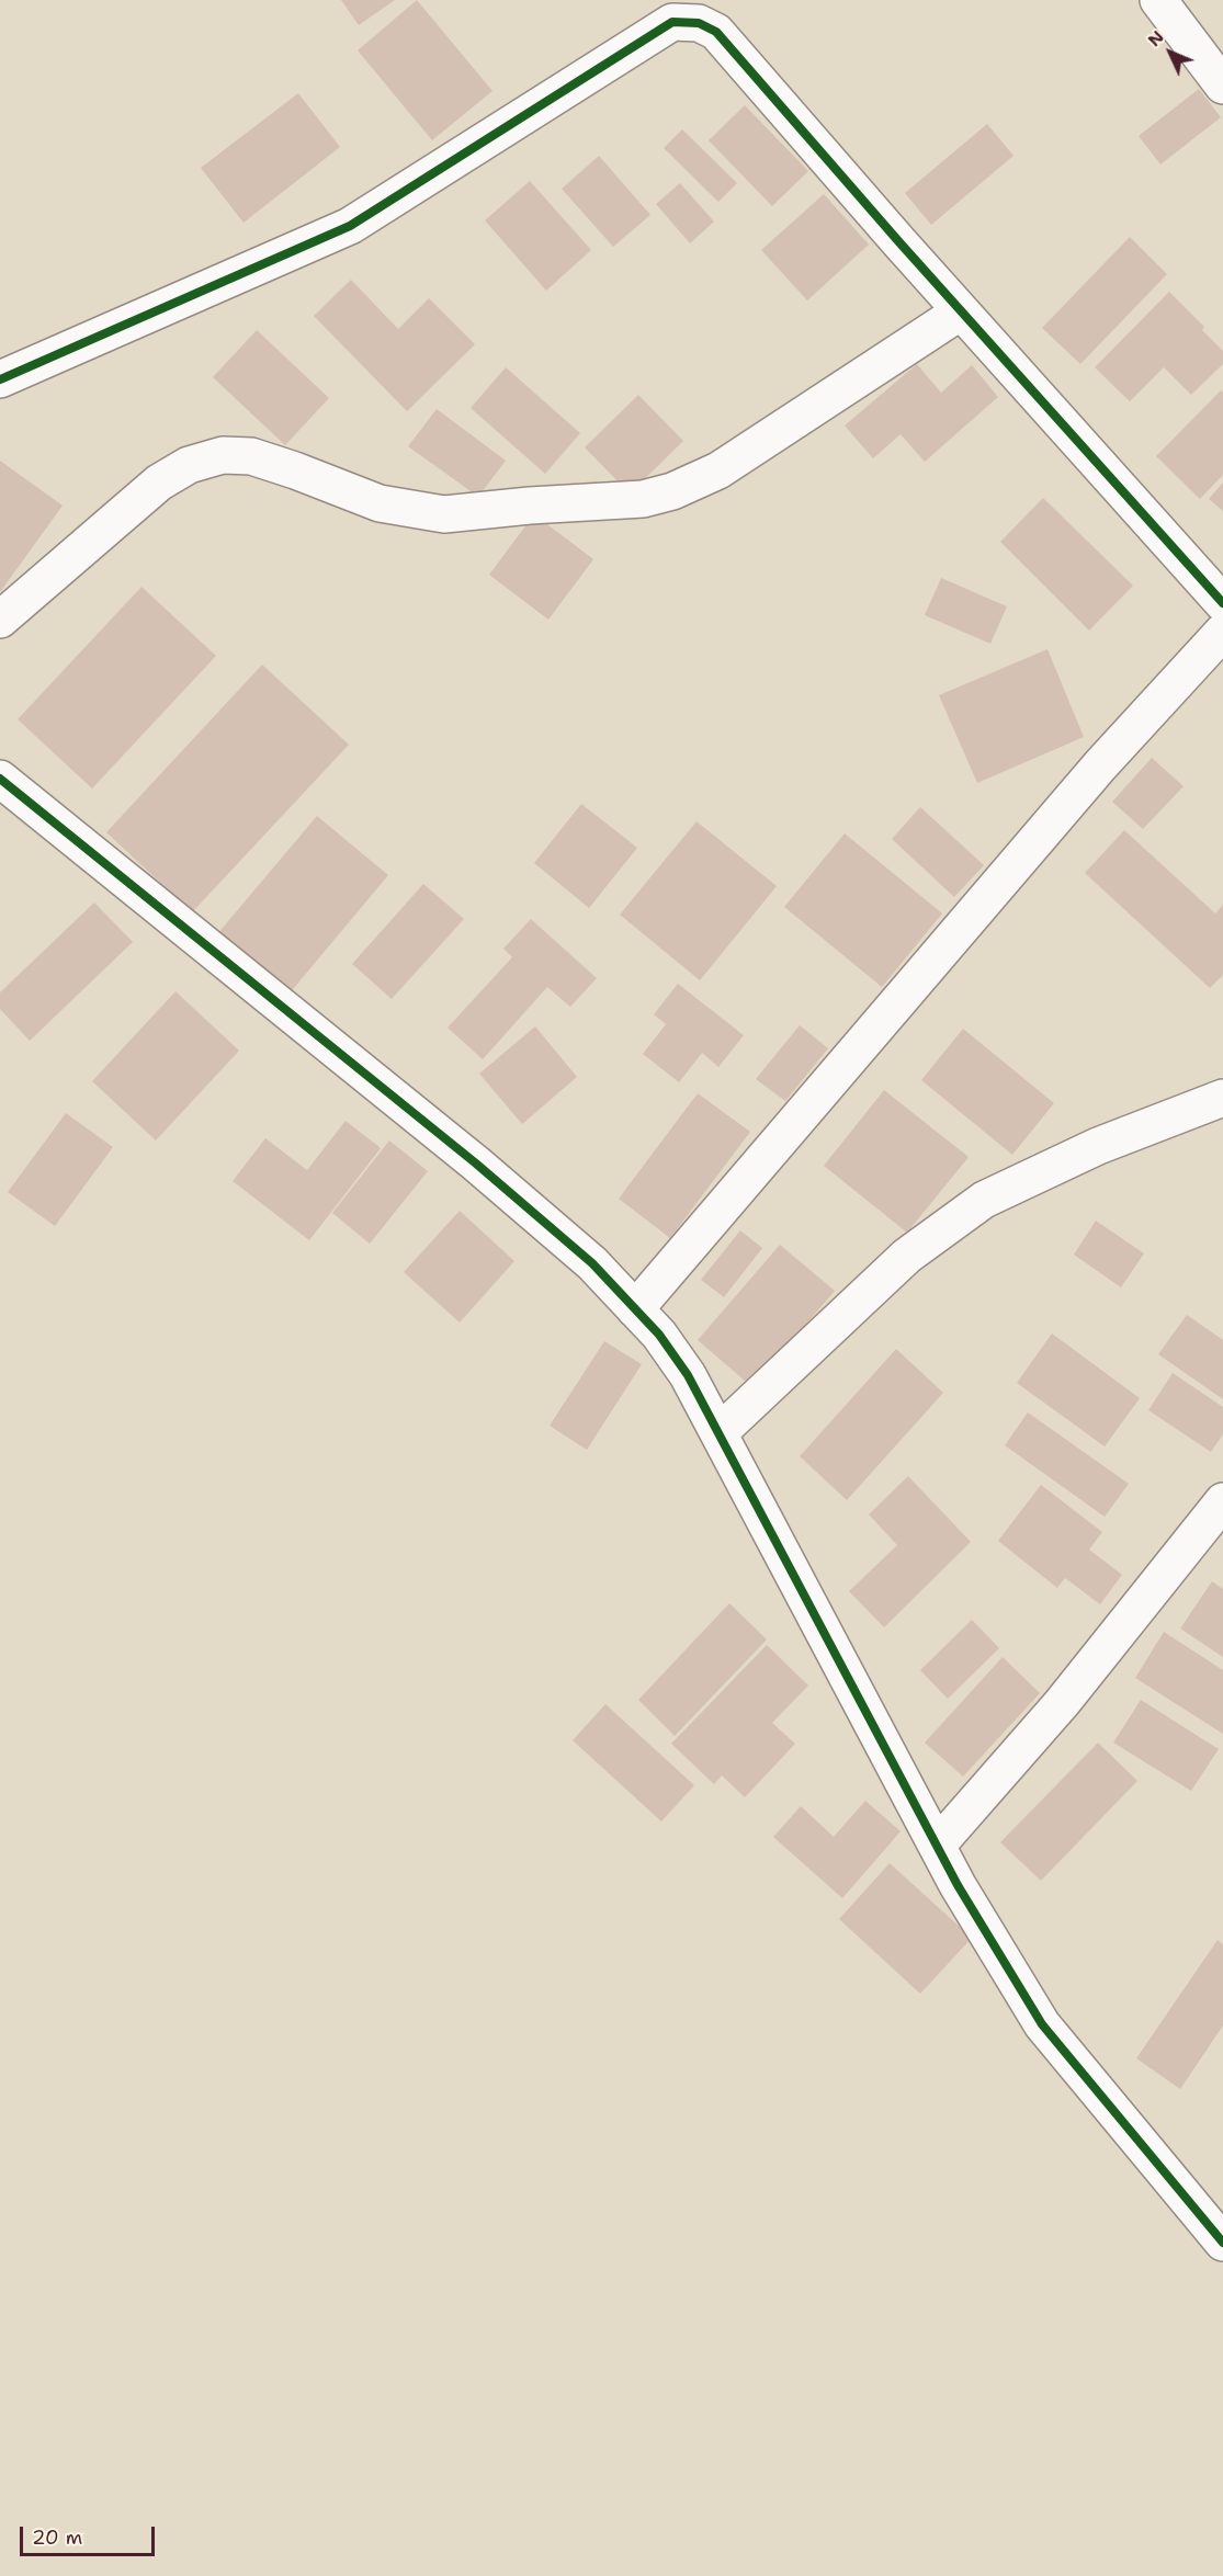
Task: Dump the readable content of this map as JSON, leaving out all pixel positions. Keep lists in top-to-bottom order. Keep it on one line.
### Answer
{"scale_bar":"20 m","north":"top left"}
